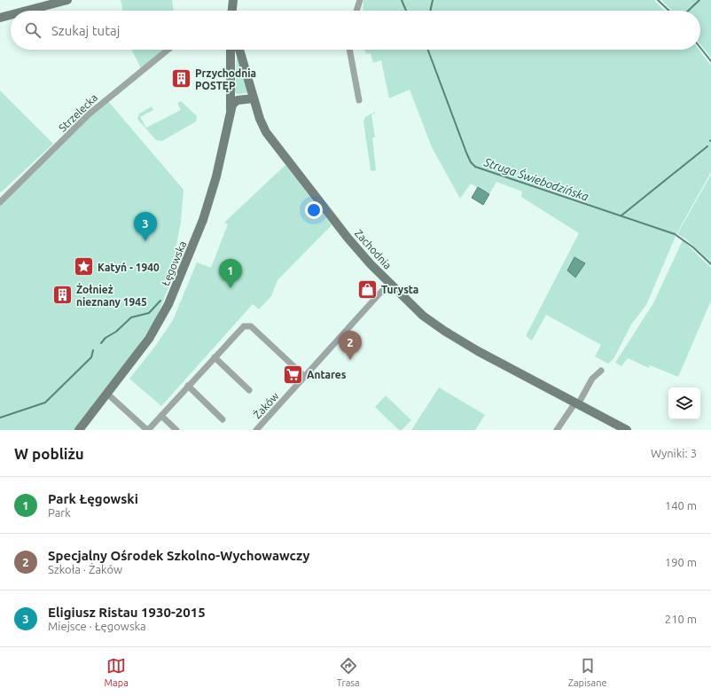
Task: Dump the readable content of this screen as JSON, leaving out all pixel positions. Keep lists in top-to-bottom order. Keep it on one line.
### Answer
{"streets":{"street":["Strzelecka","Zachodnia","Łęgowska","Żaków"]},"crossings":[["Zachodnia","Żaków"]],"water":["Struga Świebodzińska"],"places":{"building":["Przychodnia POSTĘP","Żołnież nieznany 1945"],"place":["Katyń - 1940"],"shop":["Turysta"],"supermarket":["Antares"]},"page":{"search":"Szukaj tutaj","pins":["3","1","2"],"heading":["W pobliżu","Wyniki: 3"],"list":[{"mark":"1","name":"Park Łęgowski","note":"Park","value":"140 m"},{"mark":"2","name":"Specjalny Ośrodek Szkolno-Wychowawczy","note":"Szkoła · Żaków","value":"190 m"},{"mark":"3","name":"Eligiusz Ristau 1930-2015","note":"Miejsce · Łęgowska","value":"210 m"}],"nav":["Mapa","Trasa","Zapisane"]}}
